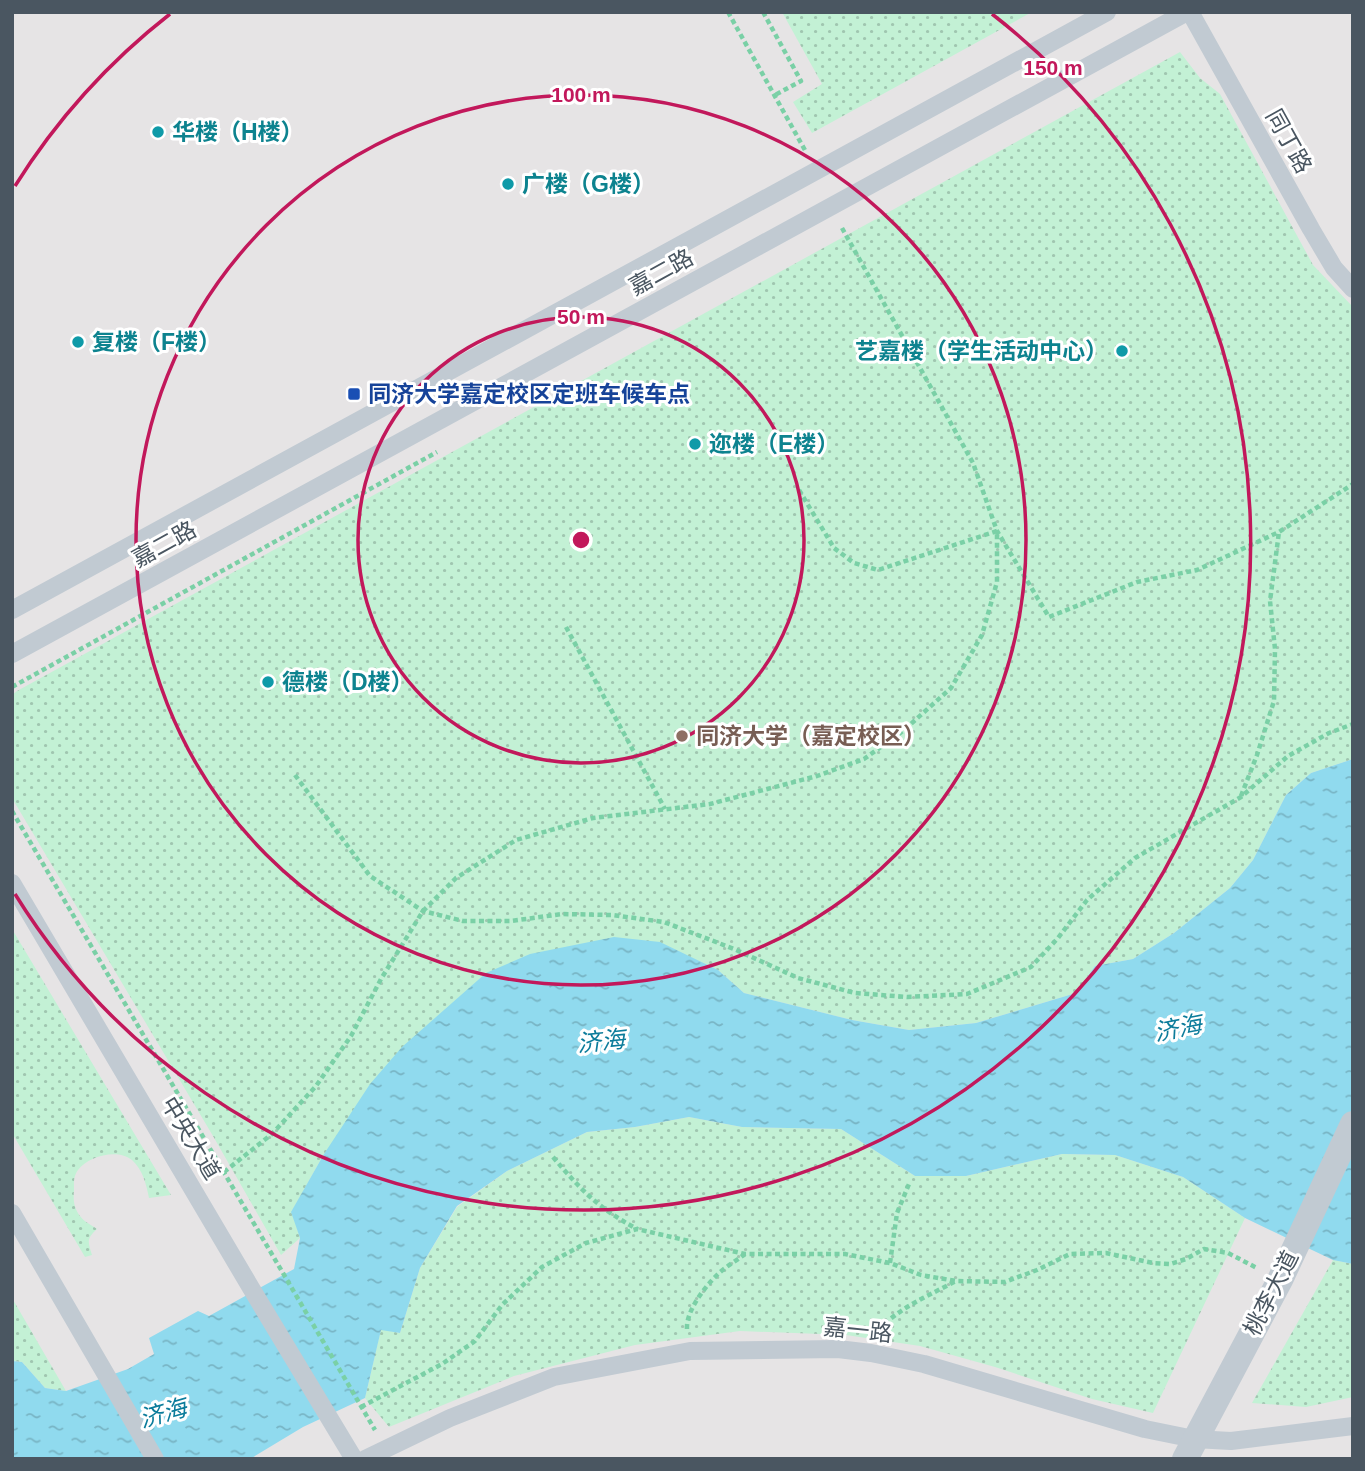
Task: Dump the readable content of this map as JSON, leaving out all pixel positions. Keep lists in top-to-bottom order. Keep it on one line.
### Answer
{"streets":{"street":["桃李大道"],"lane":["同丁路","嘉二路","中央大道","嘉一路"]},"crossings":[["同丁路","嘉二路"],["桃李大道","嘉一路"]],"water":["济海"],"places":{"other":["华楼（H楼）","广楼（G楼）","复楼（F楼）","艺嘉楼（学生活动中心）","迩楼（E楼）","德楼（D楼）","同济大学（嘉定校区）"],"transit":["同济大学嘉定校区定班车候车点"]},"rings":["150 m","100 m","50 m"]}
